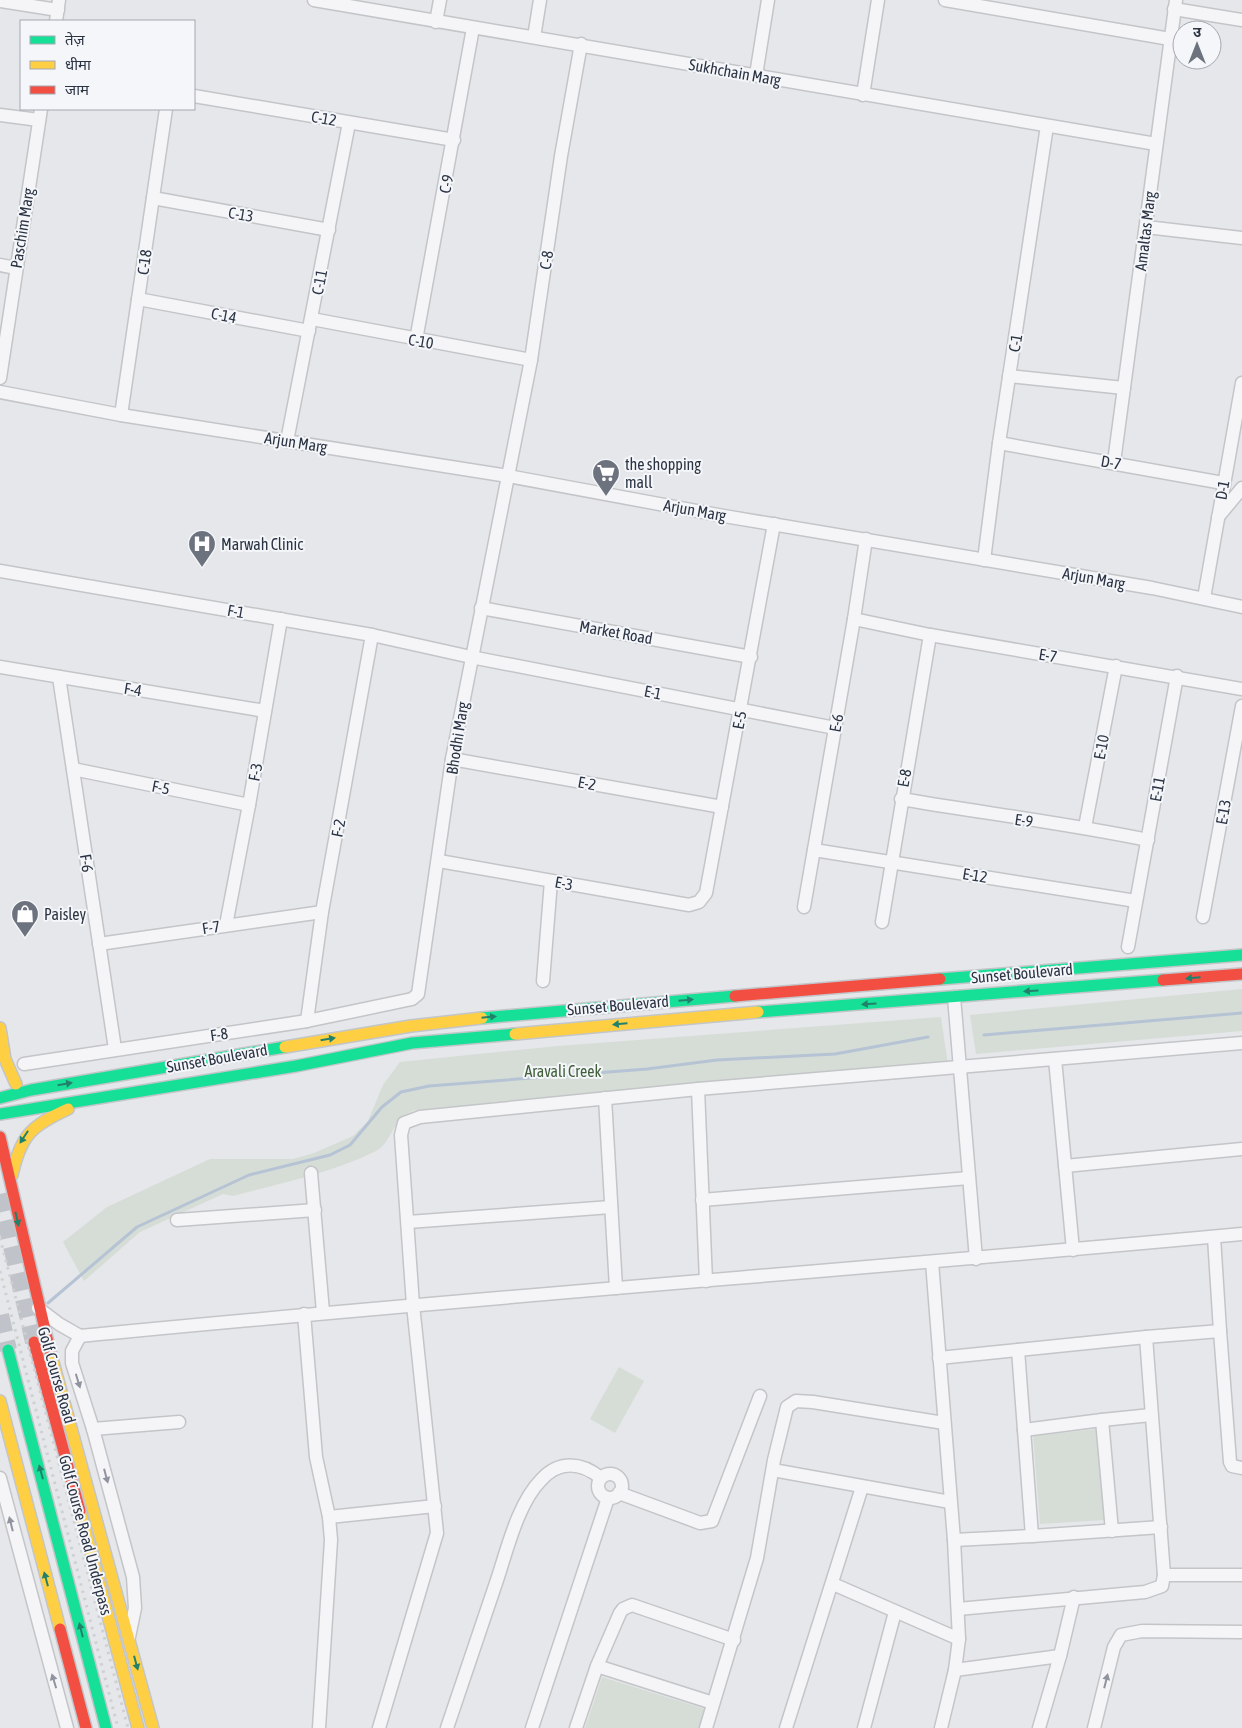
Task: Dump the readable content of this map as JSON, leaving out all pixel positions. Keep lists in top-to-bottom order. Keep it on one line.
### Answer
{"streets":{"main road":["Sunset Boulevard","Golf Course Road","Golf Course Road Underpass"],"street":["Sukhchain Marg","C-12","C-9","C-13","Paschim Marg","Amaltas Marg","C-8","C-18","C-11","C-14","C-10","C-1","Arjun Marg","D-7","D-1","F-1","Market Road","E-7","F-4","E-1","E-5","E-6","Bhodhi Marg","E-10","F-3","E-8","E-2","F-5","E-11","E-13","E-9","F-2","F-6","E-12","E-3","F-7","F-8"]},"crossings":[["Sukhchain Marg","C-9"],["Sukhchain Marg","Amaltas Marg"],["Sukhchain Marg","C-8"],["Sukhchain Marg","C-1"],["C-12","C-9"],["C-12","C-11"],["C-9","C-10"],["C-13","C-18"],["C-13","C-11"],["Amaltas Marg","D-7"],["C-8","C-10"],["C-8","Arjun Marg"],["C-8","Bhodhi Marg"],["C-18","C-14"],["C-18","Arjun Marg"],["C-11","C-14"],["C-11","C-10"],["C-11","Arjun Marg"],["C-14","C-10"],["C-1","Arjun Marg"],["C-1","D-7"],["Arjun Marg","D-1"],["Arjun Marg","E-5"],["Arjun Marg","E-6"],["Arjun Marg","Bhodhi Marg"],["D-7","D-1"],["F-1","E-1"],["F-1","Bhodhi Marg"],["F-1","F-3"],["F-1","F-2"],["Market Road","E-5"],["Market Road","Bhodhi Marg"],["E-7","E-6"],["E-7","E-10"],["E-7","E-8"],["E-7","E-11"],["F-4","F-3"],["F-4","F-6"],["E-1","E-5"],["E-1","E-6"],["E-1","Bhodhi Marg"],["E-5","E-2"],["E-5","E-3"],["E-6","E-12"],["Bhodhi Marg","E-2"],["Bhodhi Marg","E-3"],["Bhodhi Marg","F-8"],["E-10","E-9"],["F-3","F-5"],["F-3","F-7"],["E-8","E-9"],["E-8","E-12"],["F-5","F-6"],["E-11","E-9"],["E-11","E-12"],["F-2","F-7"],["F-2","F-8"],["F-6","F-7"],["F-6","F-8"]],"parks":["Aravali Creek"],"places":{"supermarket":["the shopping mall"],"hospital":["Marwah Clinic"],"shop":["Paisley"]},"legend":["तेज़","धीमा","जाम"],"north":"top"}
